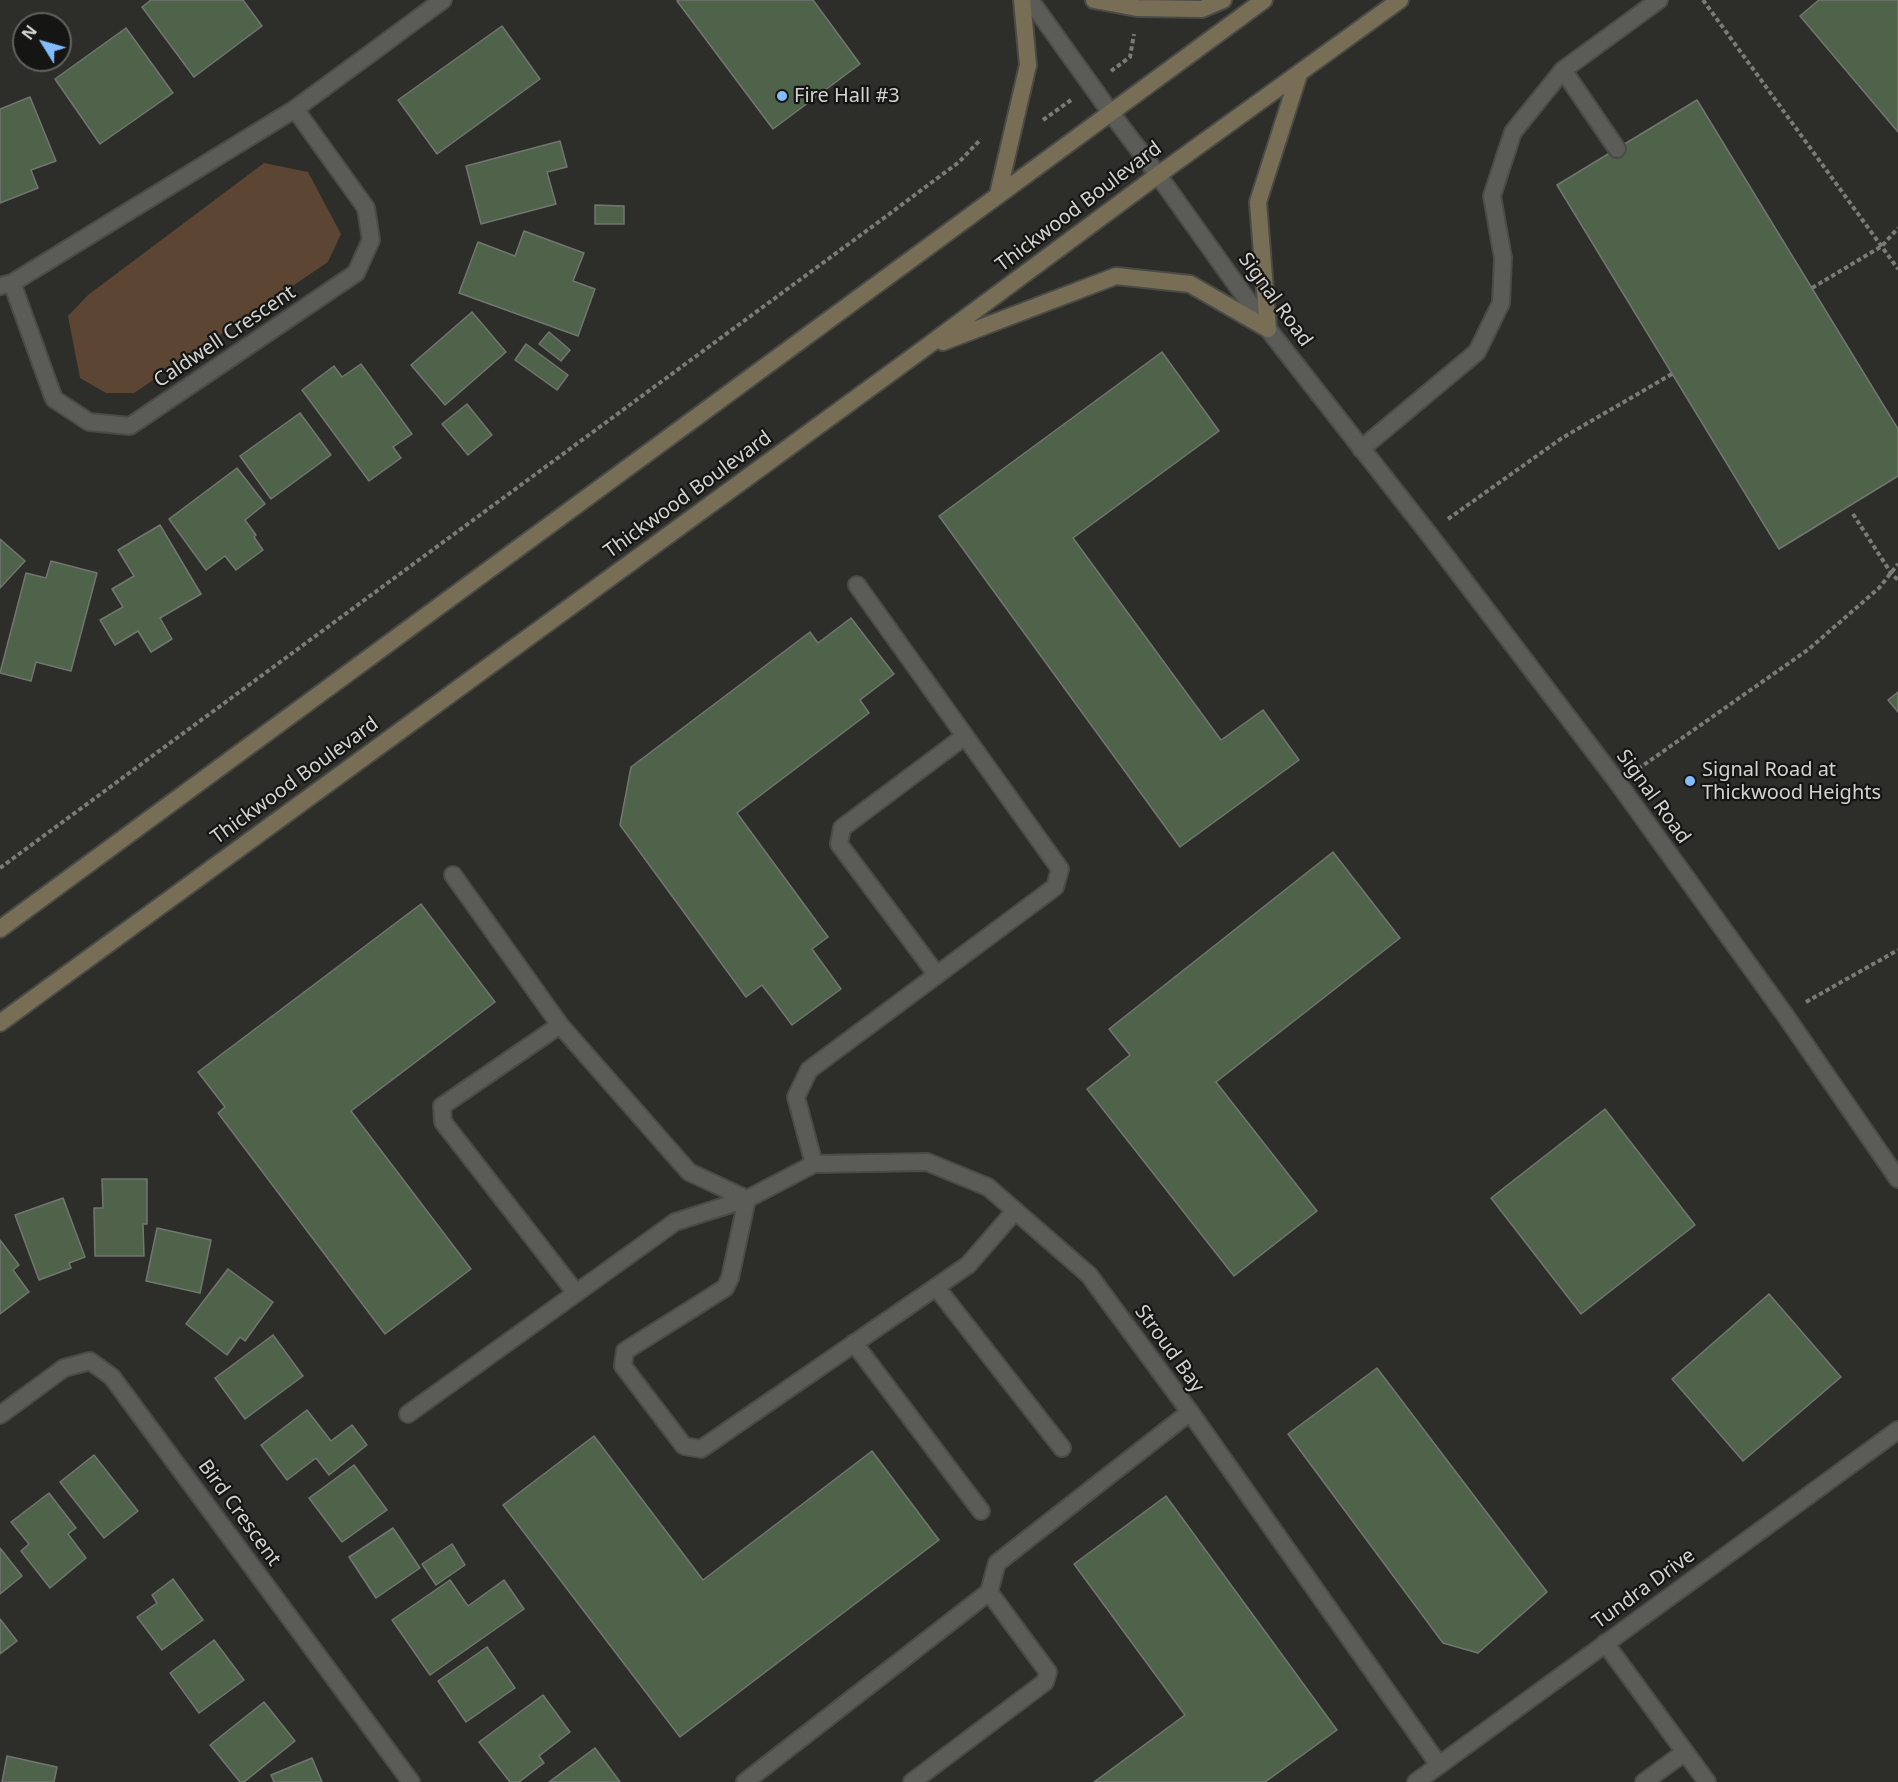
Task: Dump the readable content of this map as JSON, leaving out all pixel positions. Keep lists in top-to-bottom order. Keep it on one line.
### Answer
{"streets":{"main road":["Thickwood Boulevard"],"street":["Signal Road","Caldwell Crescent","Stroud Bay","Bird Crescent","Tundra Drive"]},"crossings":[["Thickwood Boulevard","Signal Road"],["Stroud Bay","Tundra Drive"]],"places":["Fire Hall #3","Signal Road at Thickwood Heights"],"north":"top left"}
